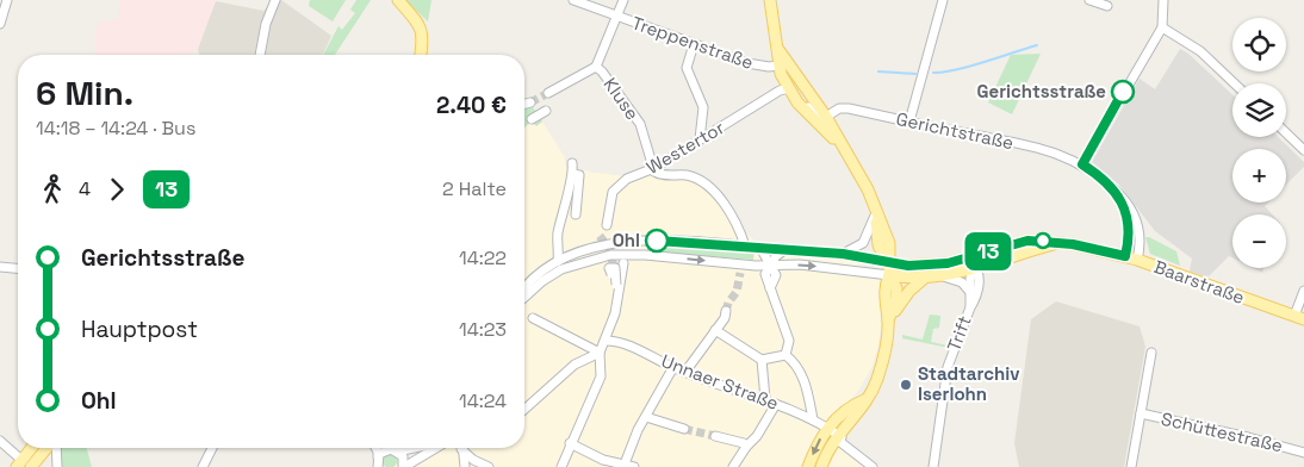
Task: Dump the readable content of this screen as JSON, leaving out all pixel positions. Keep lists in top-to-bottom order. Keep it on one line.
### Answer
{"streets":{"main road":["Baarstraße"],"street":["Treppenstraße","Kluse","Gerichtstraße","Westertor","Trift","Unnaer Straße","Schüttestraße"]},"crossings":[["Treppenstraße","Kluse"],["Kluse","Westertor"],["Gerichtstraße","Baarstraße"],["Baarstraße","Trift"]],"places":["Gerichtsstraße","Ohl","Stadtarchiv Iserlohn"],"lines":["bus line 13"],"page":{"on_map":"13","map_buttons":["+","−"],"heading":["6 Min.","14:18 – 14:24 · Bus","2.40 €"],"legs":["4","13","2 Halte"],"list":[{"name":"Gerichtsstraße","value":"14:22"},{"name":"Hauptpost","value":"14:23"},{"name":"Ohl","value":"14:24"}]}}
